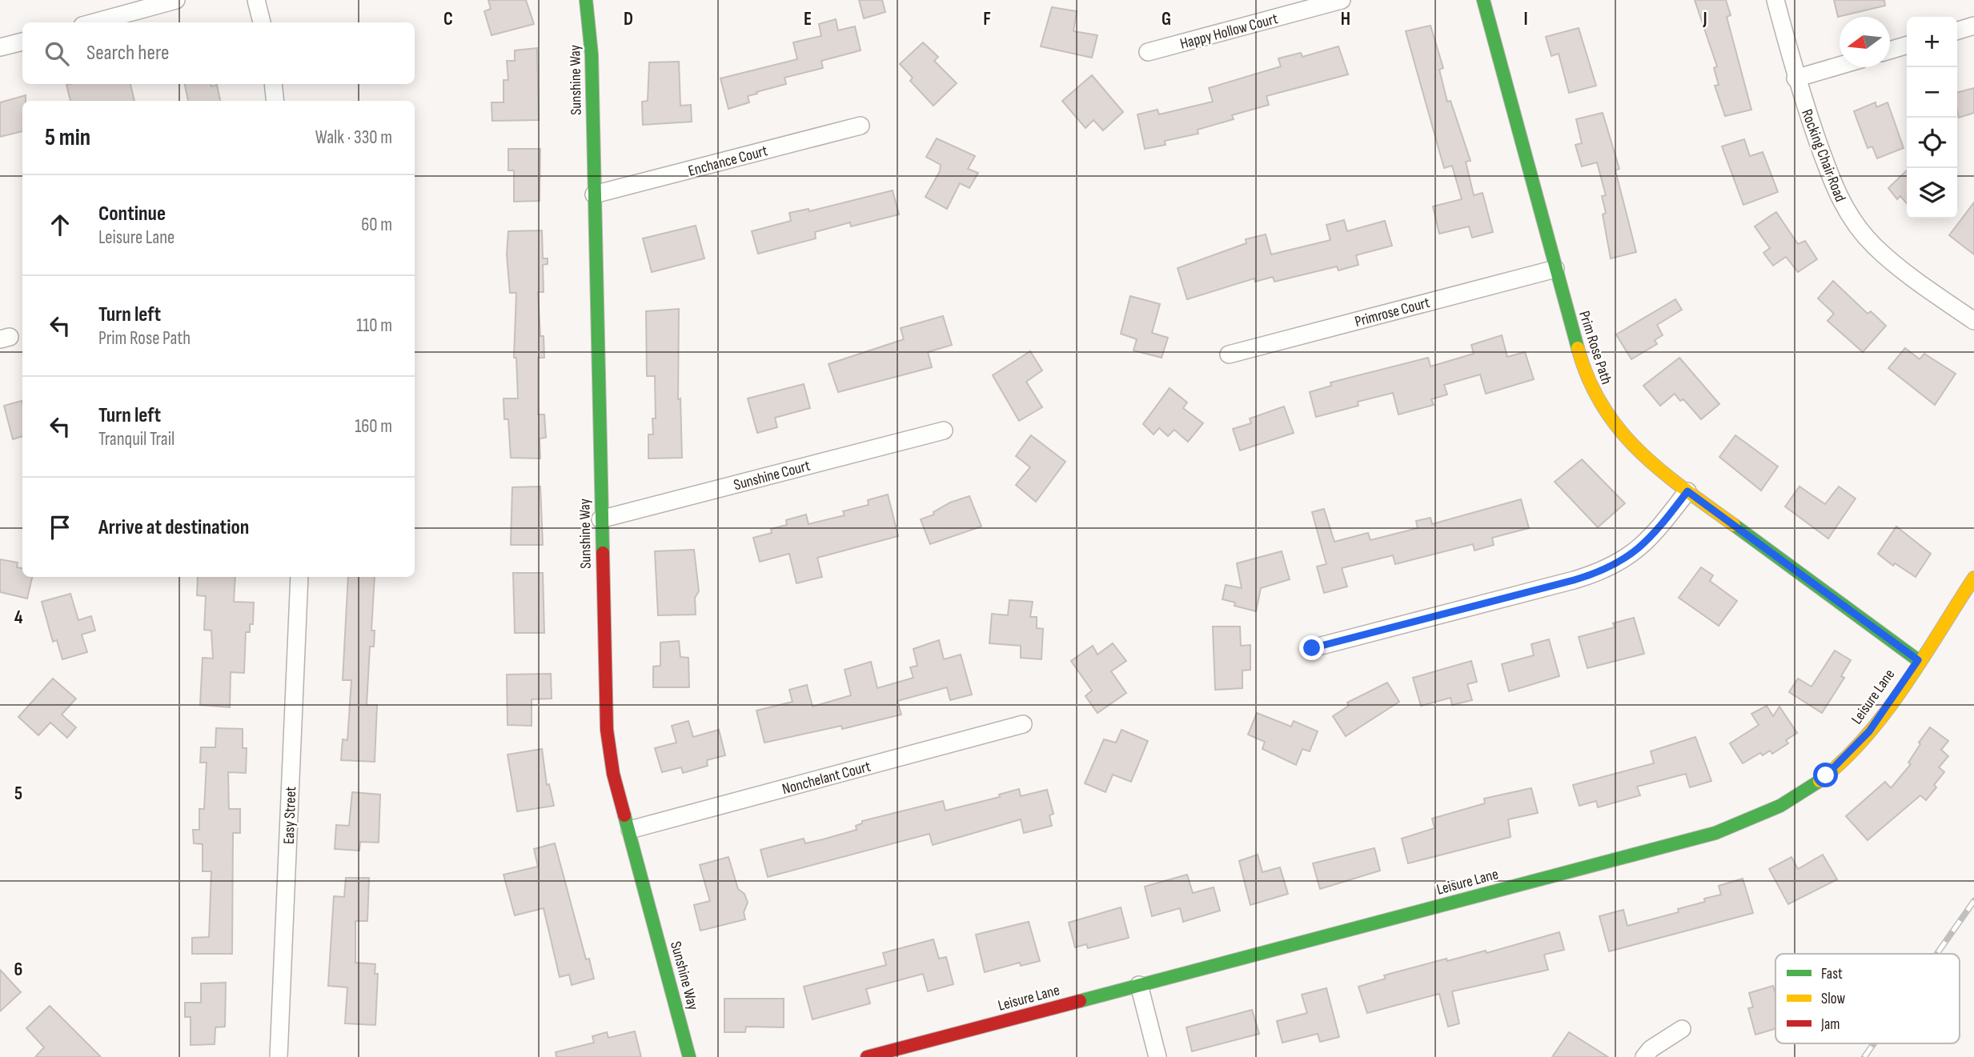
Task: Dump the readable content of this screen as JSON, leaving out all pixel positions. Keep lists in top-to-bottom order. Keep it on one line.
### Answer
{"streets":{"street":["Happy Hollow Court","Sunshine Way","Rocking Chair Road","Enchance Court","Primrose Court","Prim Rose Path","Sunshine Court","Leisure Lane","Nonchelant Court","Easy Street"]},"crossings":[["Sunshine Way","Enchance Court"],["Sunshine Way","Sunshine Court"],["Sunshine Way","Nonchelant Court"],["Primrose Court","Prim Rose Path"],["Prim Rose Path","Leisure Lane"]],"legend":["Fast","Slow","Jam"],"north":"left","page":{"map_buttons":["+","−"],"search":"Search here","heading":["5 min","Walk · 330 m"],"list":[["Continue","Leisure Lane","60 m"],["Turn left","Prim Rose Path","110 m"],["Turn left","Tranquil Trail","160 m"],"Arrive at destination"]},"grid":{"columns":["C","D","E","F","G","H","I","J"],"rows":["4","5","6"]}}
